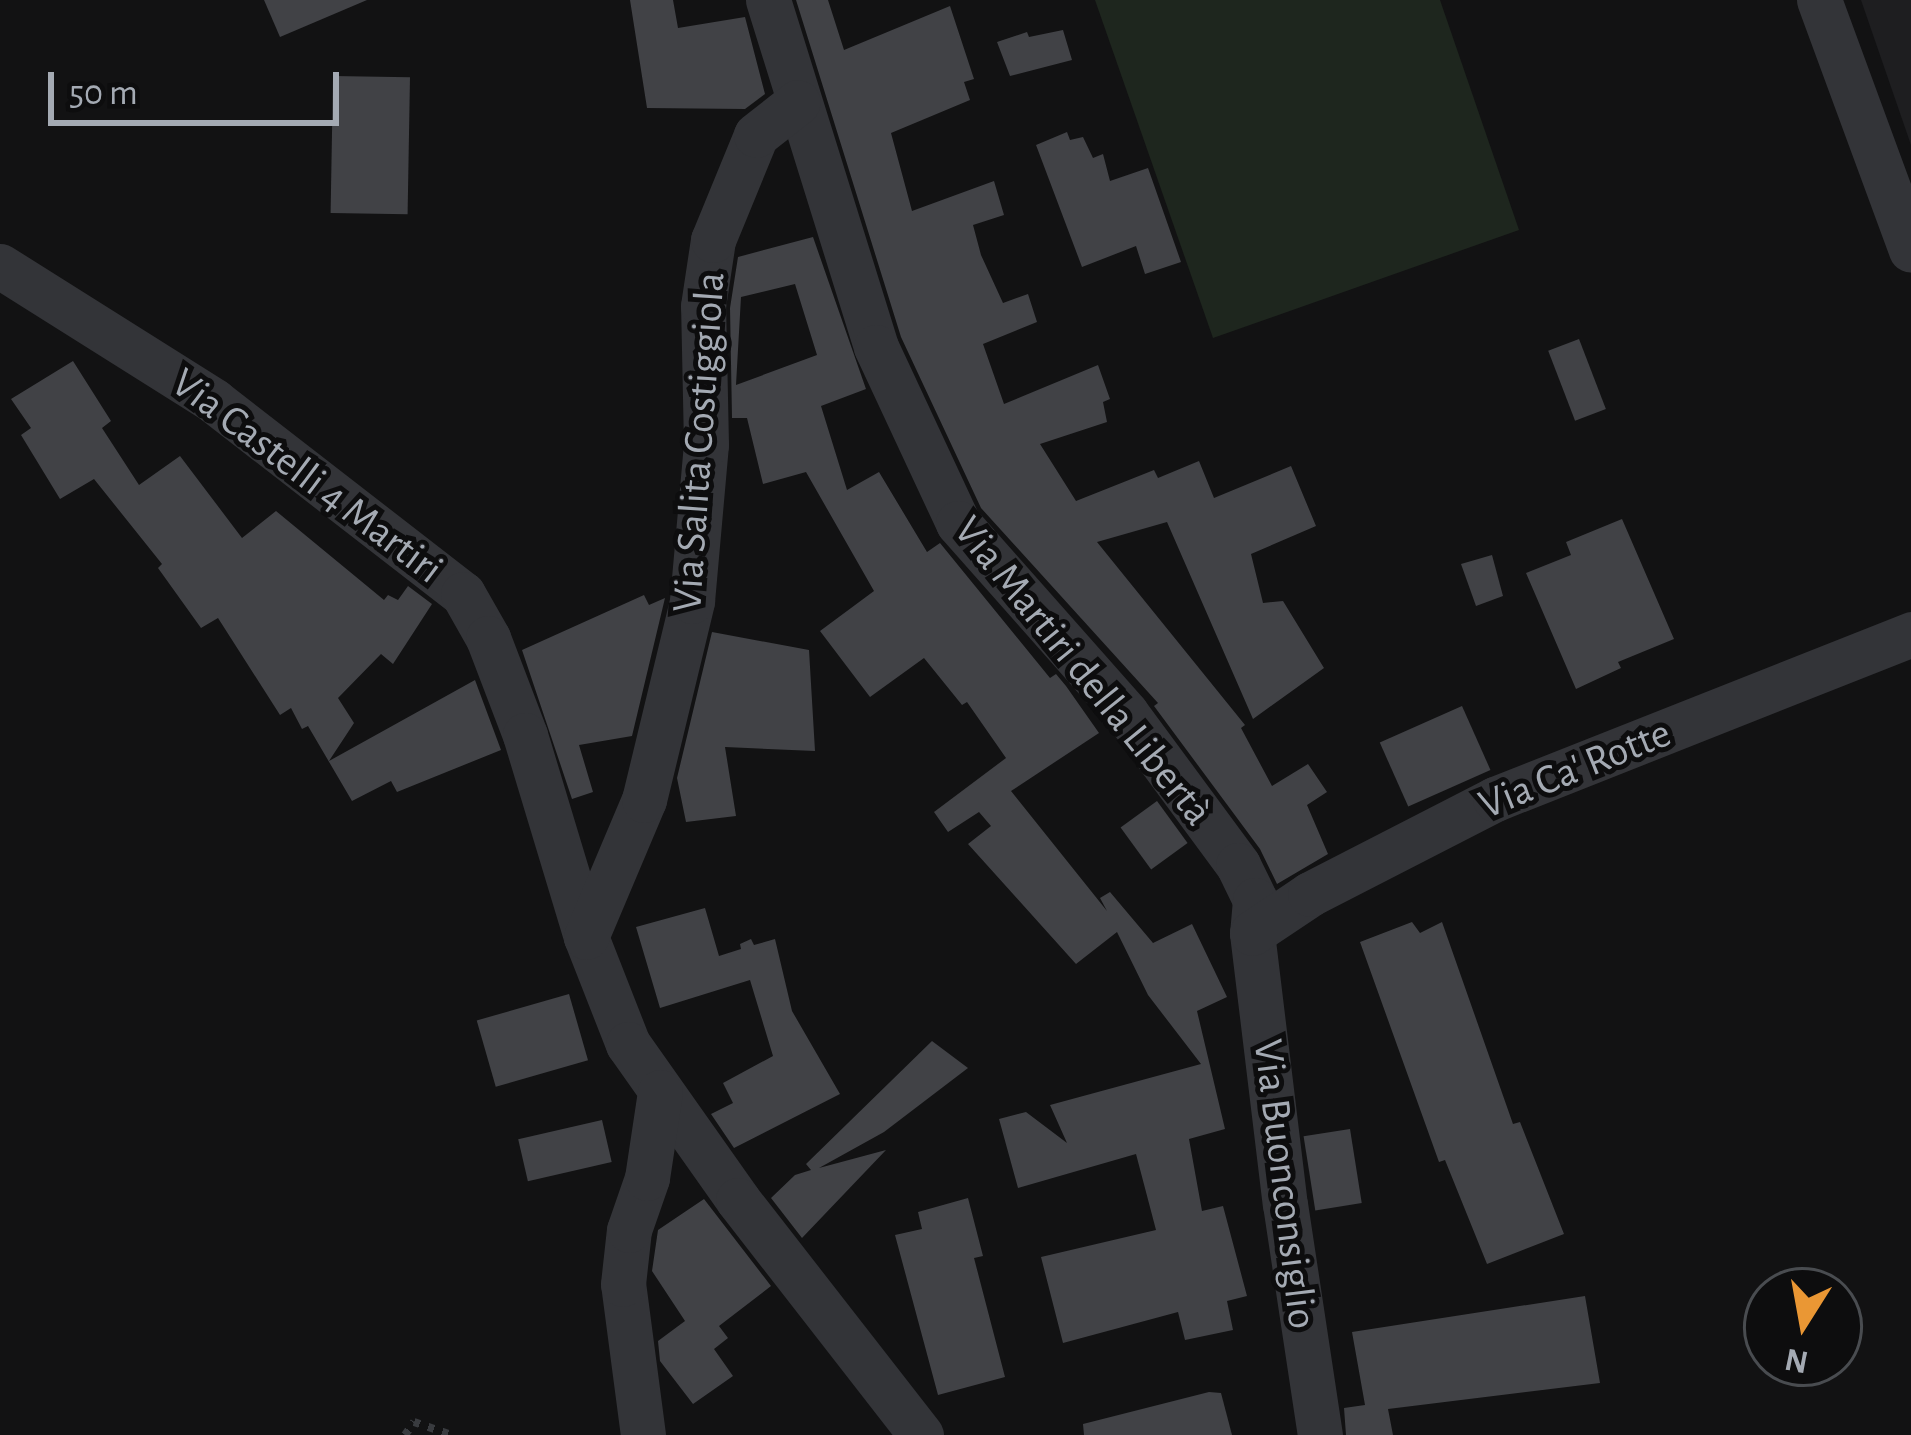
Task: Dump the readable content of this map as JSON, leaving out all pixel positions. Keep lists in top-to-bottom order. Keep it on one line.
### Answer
{"streets":{"street":["Via Salita Costiggiola","Via Castelli 4 Martiri","Via Martiri della Libertà","Via Ca' Rotte","Via Buonconsiglio"]},"crossings":[["Via Salita Costiggiola","Via Castelli 4 Martiri"],["Via Salita Costiggiola","Via Martiri della Libertà"],["Via Martiri della Libertà","Via Ca' Rotte"],["Via Martiri della Libertà","Via Buonconsiglio"],["Via Ca' Rotte","Via Buonconsiglio"]],"scale_bar":"50 m","north":"bottom"}
